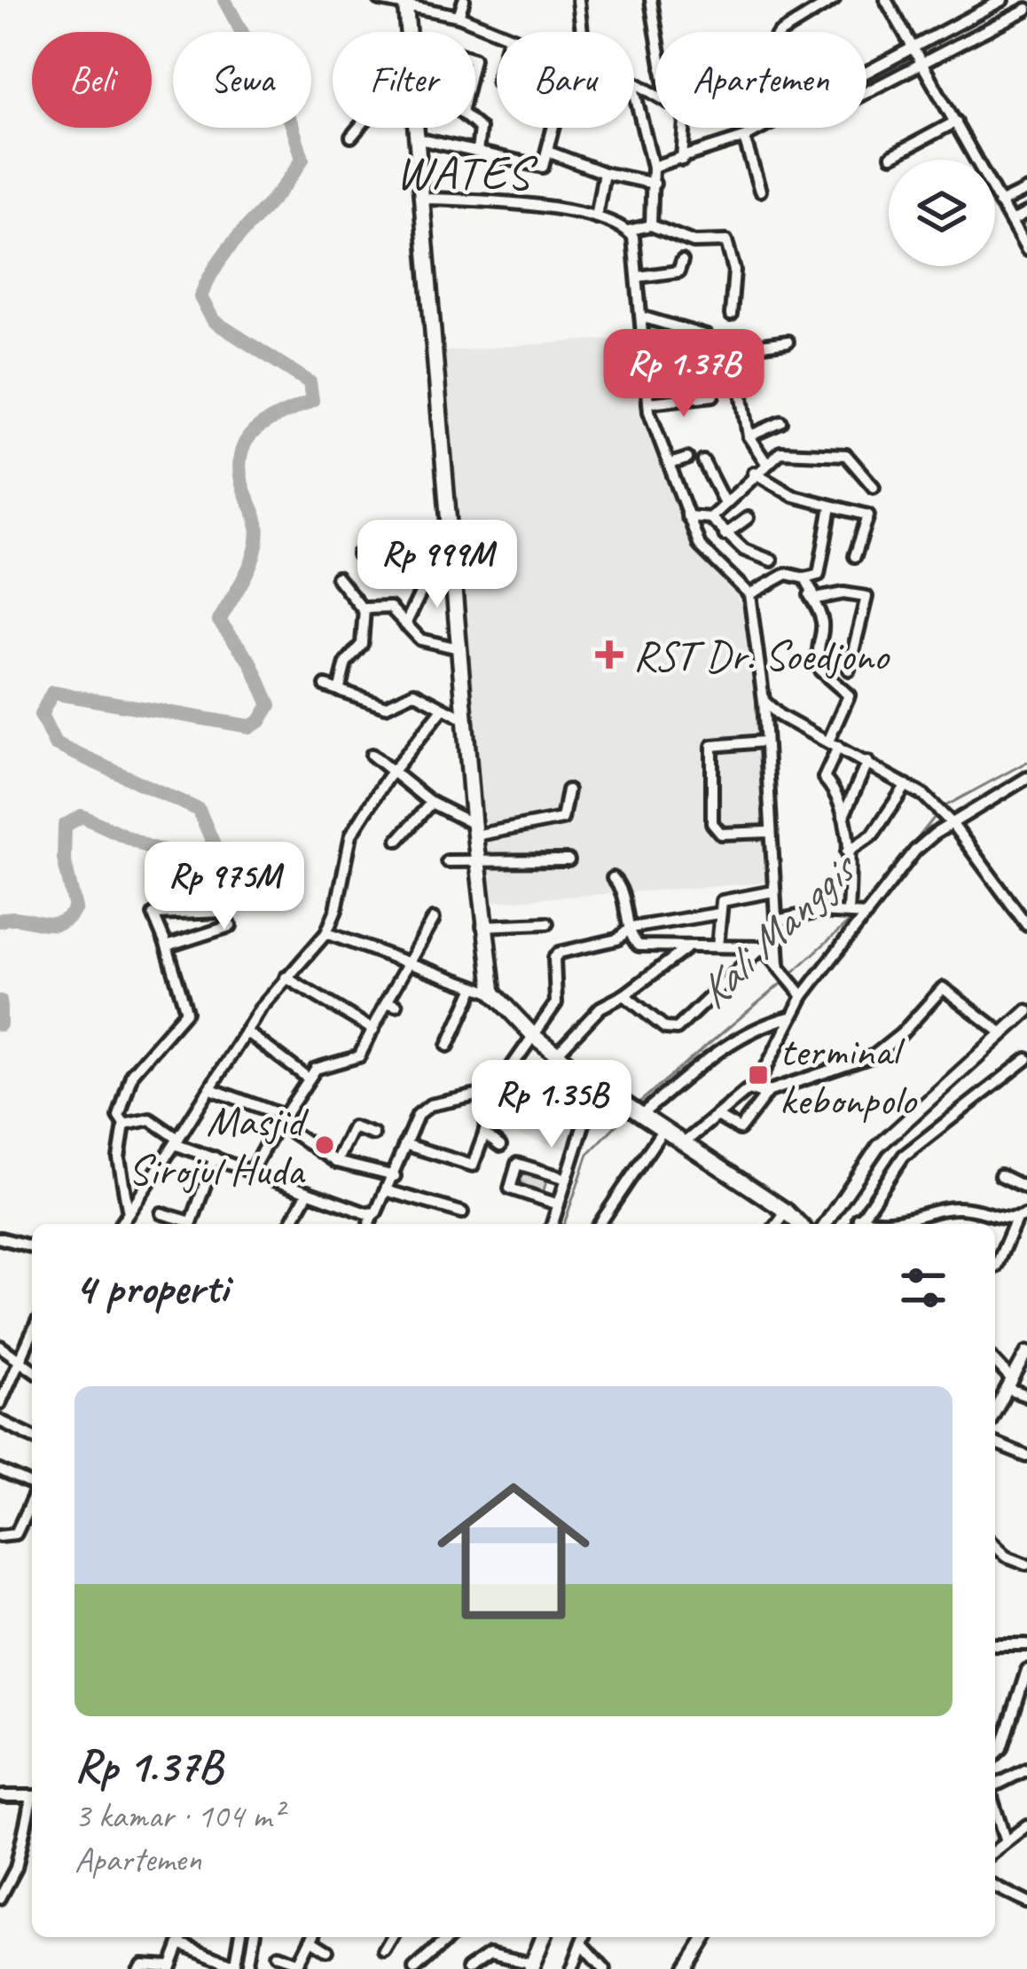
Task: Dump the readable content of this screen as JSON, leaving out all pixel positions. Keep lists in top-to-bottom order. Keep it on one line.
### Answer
{"districts":["WATES"],"water":["Kali Manggis"],"places":{"health":["RST Dr. Soedjono"],"transit":["terminal kebonpolo"],"other":["Masjid Sirojul Huda"]},"page":{"chip":["Beli","Sewa","Filter","Baru","Apartemen"],"price":["Rp 1.37B","Rp 999M","Rp 975M","Rp 1.35B"],"heading":"4 properti","list":[{"name":"Rp 1.37B","note":"3 kamar · 104 m² · Apartemen"}]}}
